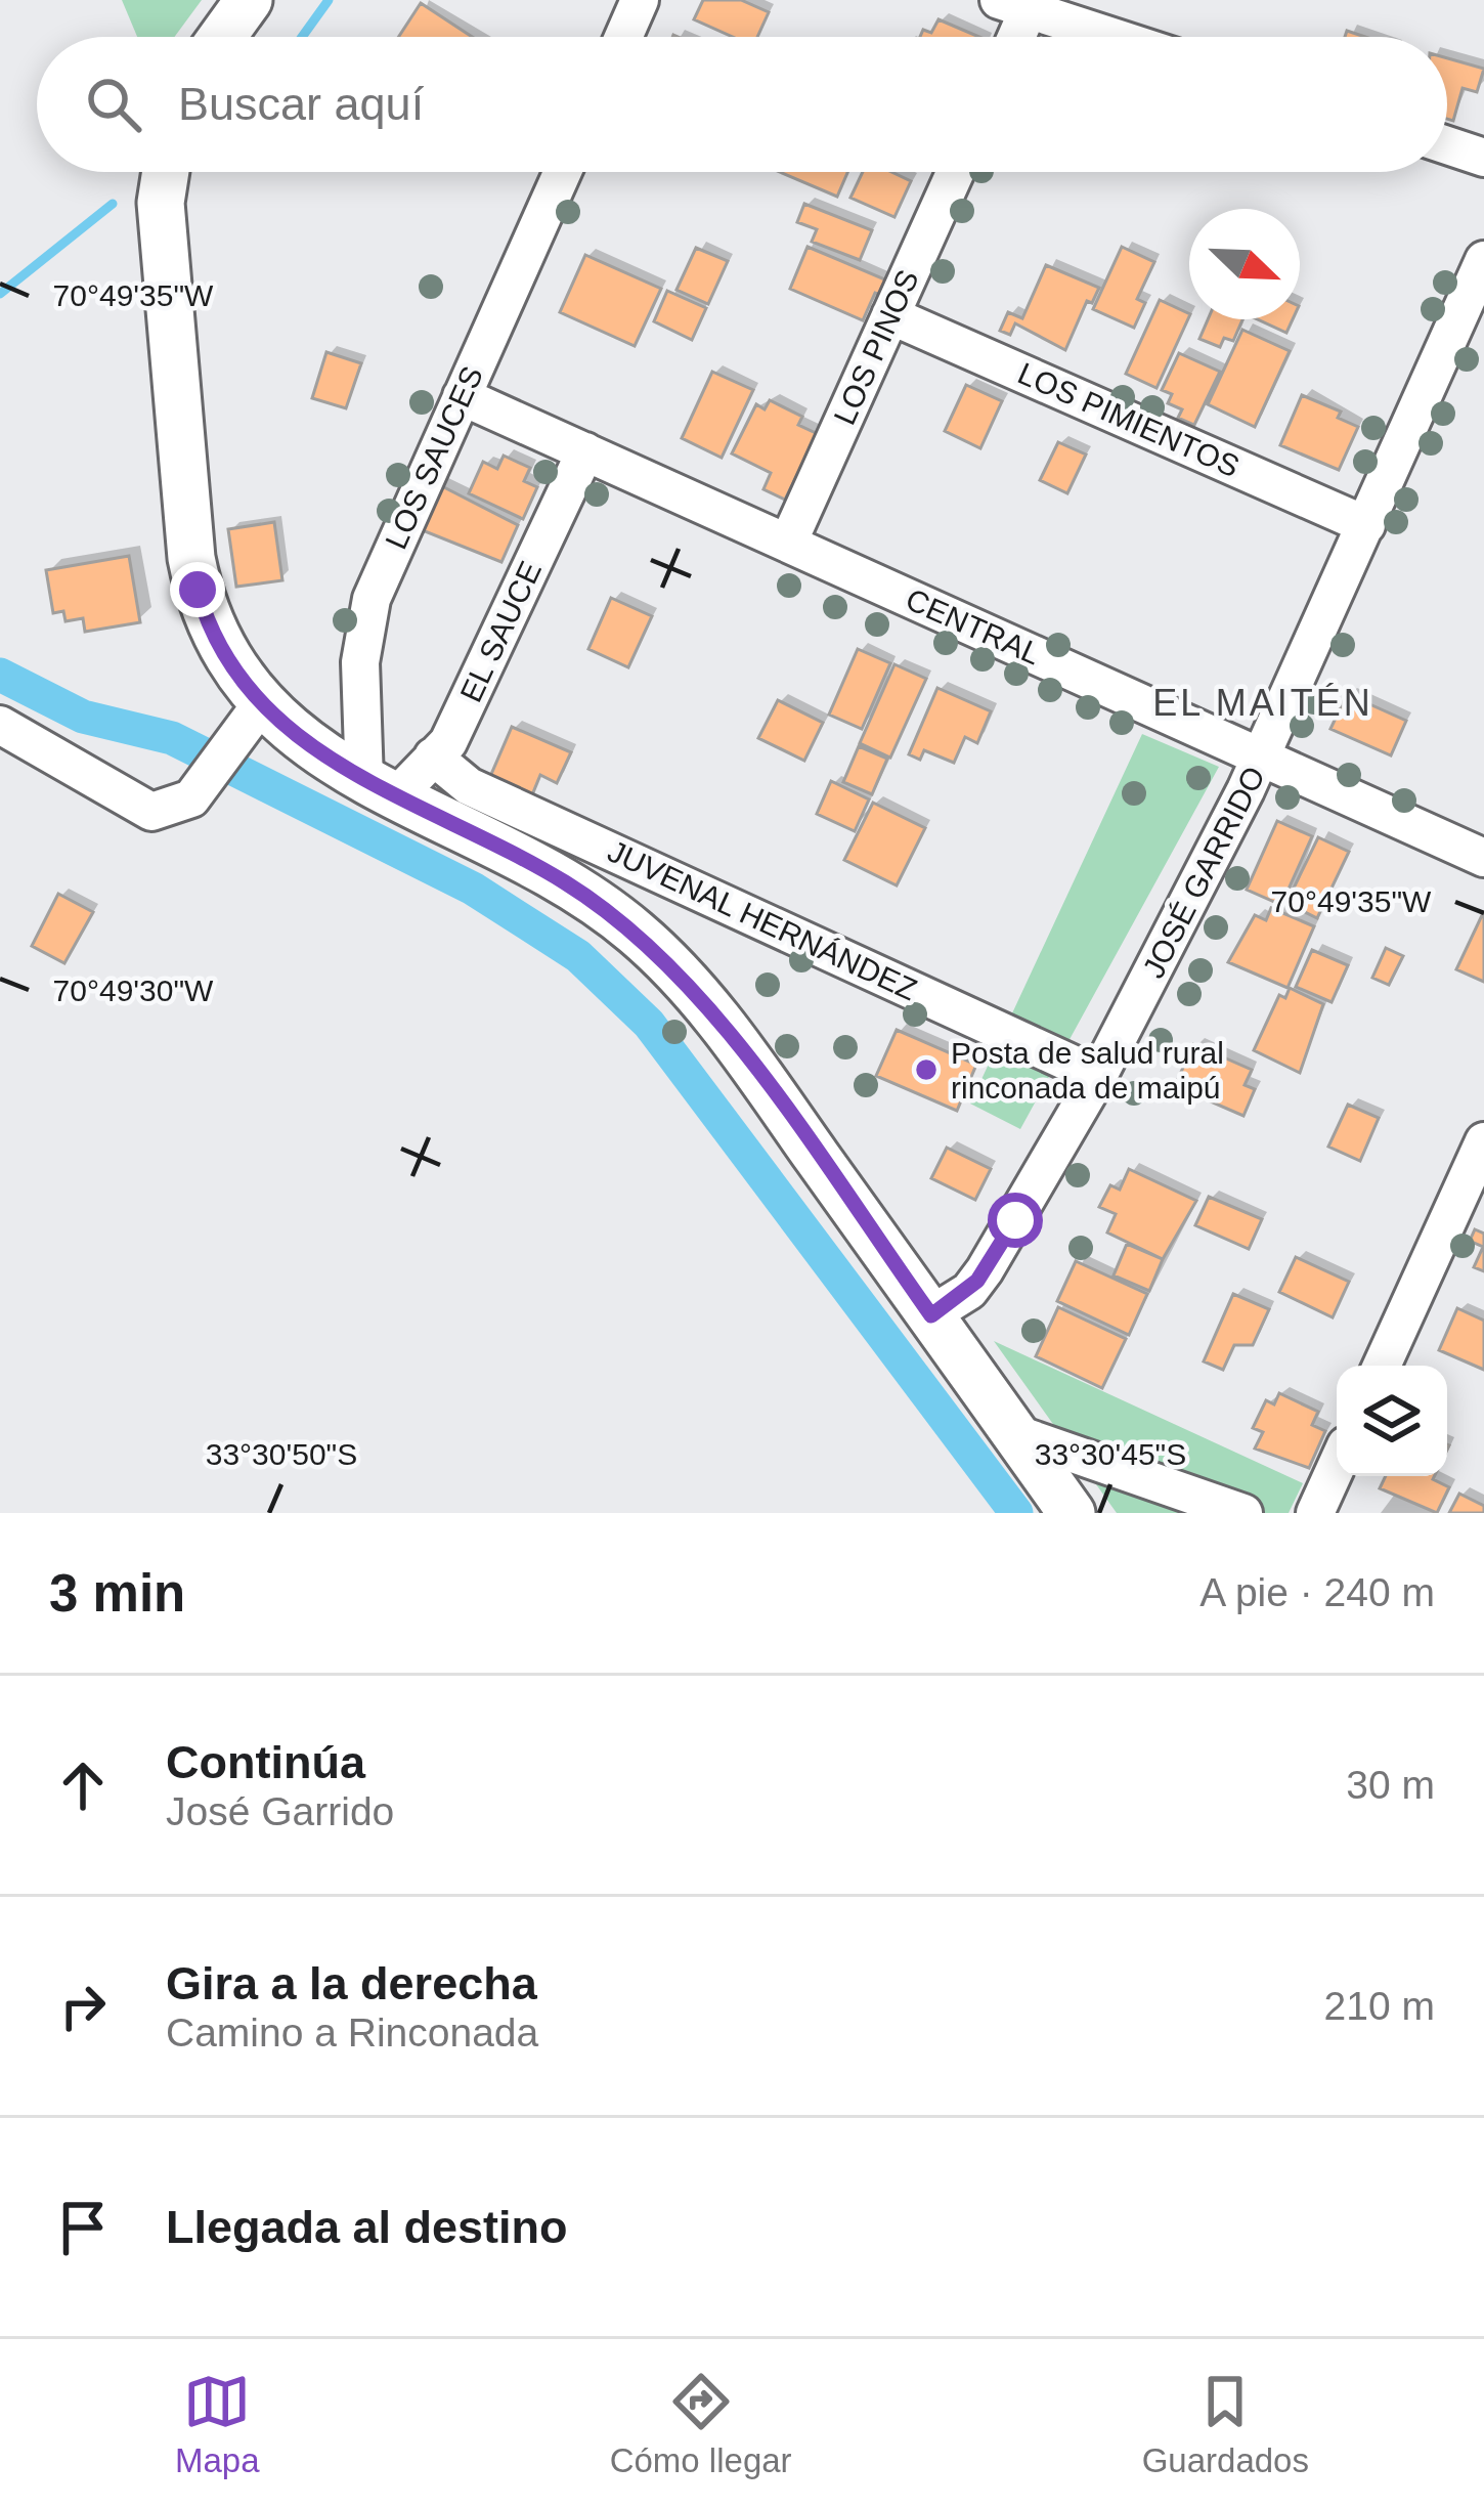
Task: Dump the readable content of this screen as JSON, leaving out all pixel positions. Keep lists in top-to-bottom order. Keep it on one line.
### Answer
{"streets":{"street":["LOS PINOS","LOS PIMIENTOS","LOS SAUCES","CENTRAL","EL SAUCE","JOSÉ GARRIDO","JUVENAL HERNÁNDEZ"]},"crossings":[["LOS PINOS","LOS PIMIENTOS"],["LOS PINOS","CENTRAL"],["LOS PIMIENTOS","JOSÉ GARRIDO"],["LOS SAUCES","CENTRAL"],["LOS SAUCES","EL SAUCE"],["CENTRAL","EL SAUCE"],["CENTRAL","JOSÉ GARRIDO"],["EL SAUCE","JUVENAL HERNÁNDEZ"],["JOSÉ GARRIDO","JUVENAL HERNÁNDEZ"]],"districts":["EL MAITÉN"],"places":["Posta de salud rural rinconada de maipú"],"north":"bottom right","page":{"search":"Buscar aquí","heading":["3 min","A pie · 240 m"],"list":[["Continúa","José Garrido","30 m"],["Gira a la derecha","Camino a Rinconada","210 m"],"Llegada al destino"],"nav":["Mapa","Cómo llegar","Guardados"]},"coordinates":["70°49'35\"W","70°49'30\"W","33°30'50\"S","33°30'45\"S"]}
